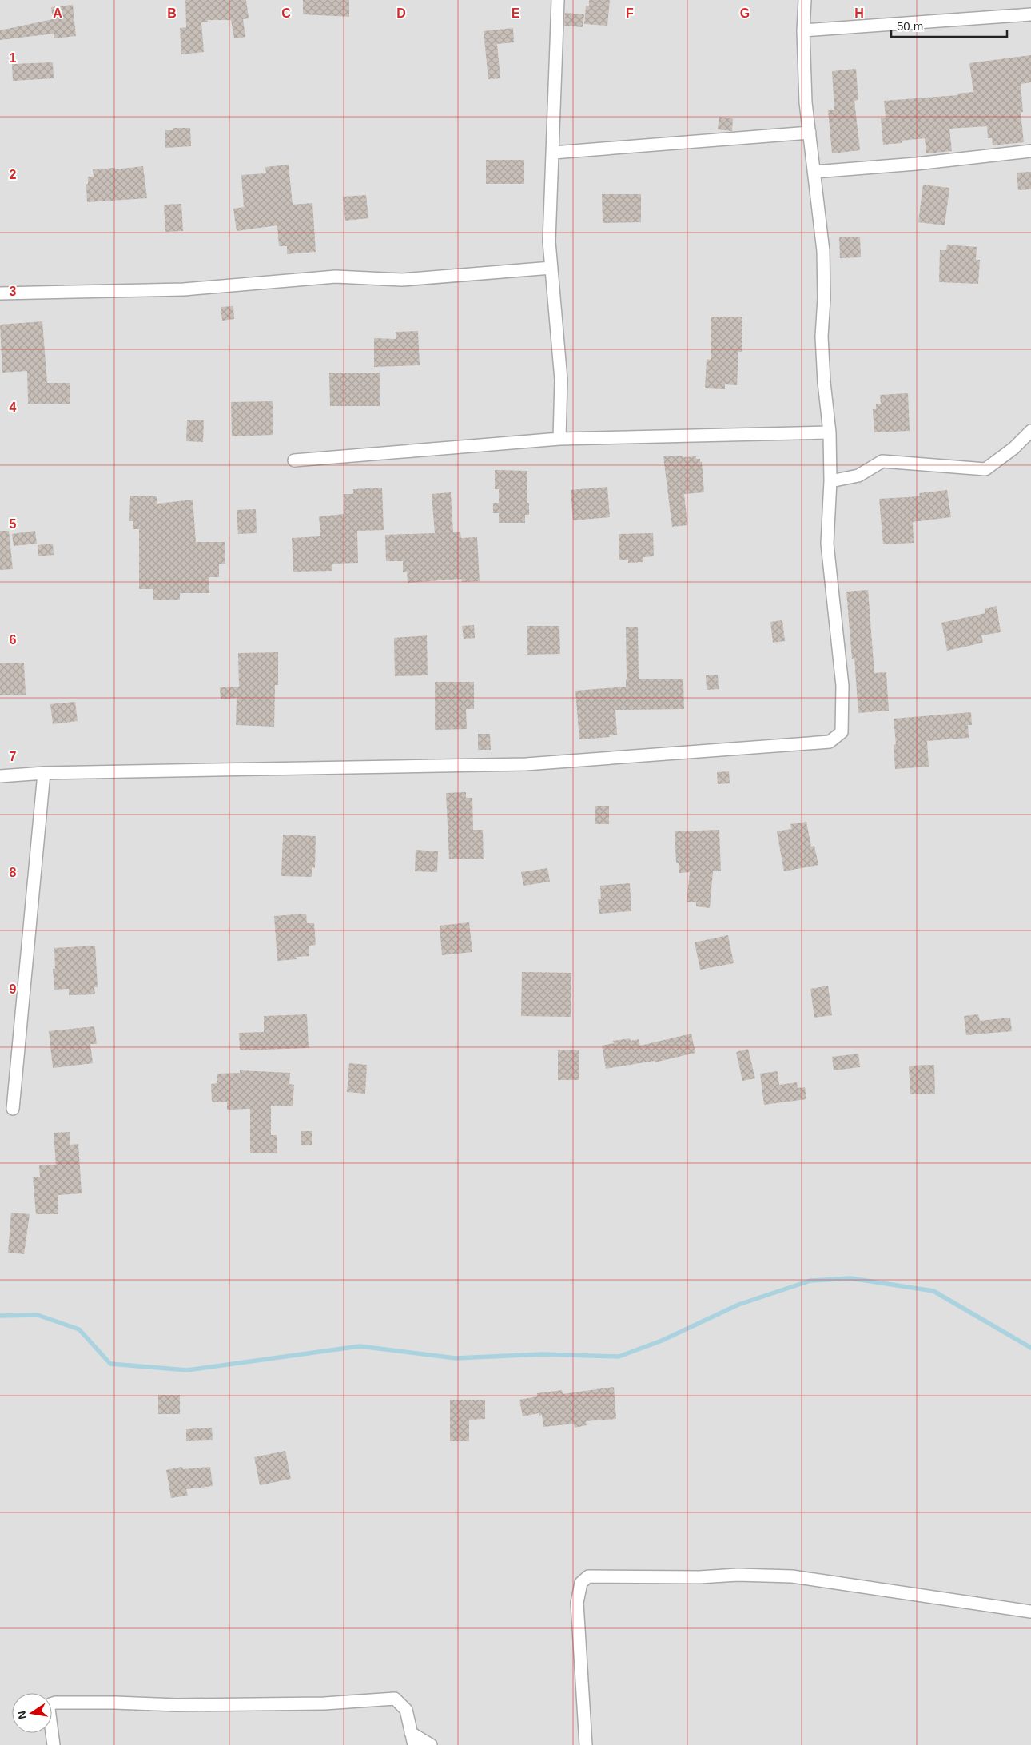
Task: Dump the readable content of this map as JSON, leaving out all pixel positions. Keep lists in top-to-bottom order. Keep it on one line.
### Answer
{"scale_bar":"50 m","north":"left","grid":{"columns":["A","B","C","D","E","F","G","H"],"rows":["1","2","3","4","5","6","7","8","9"]}}
